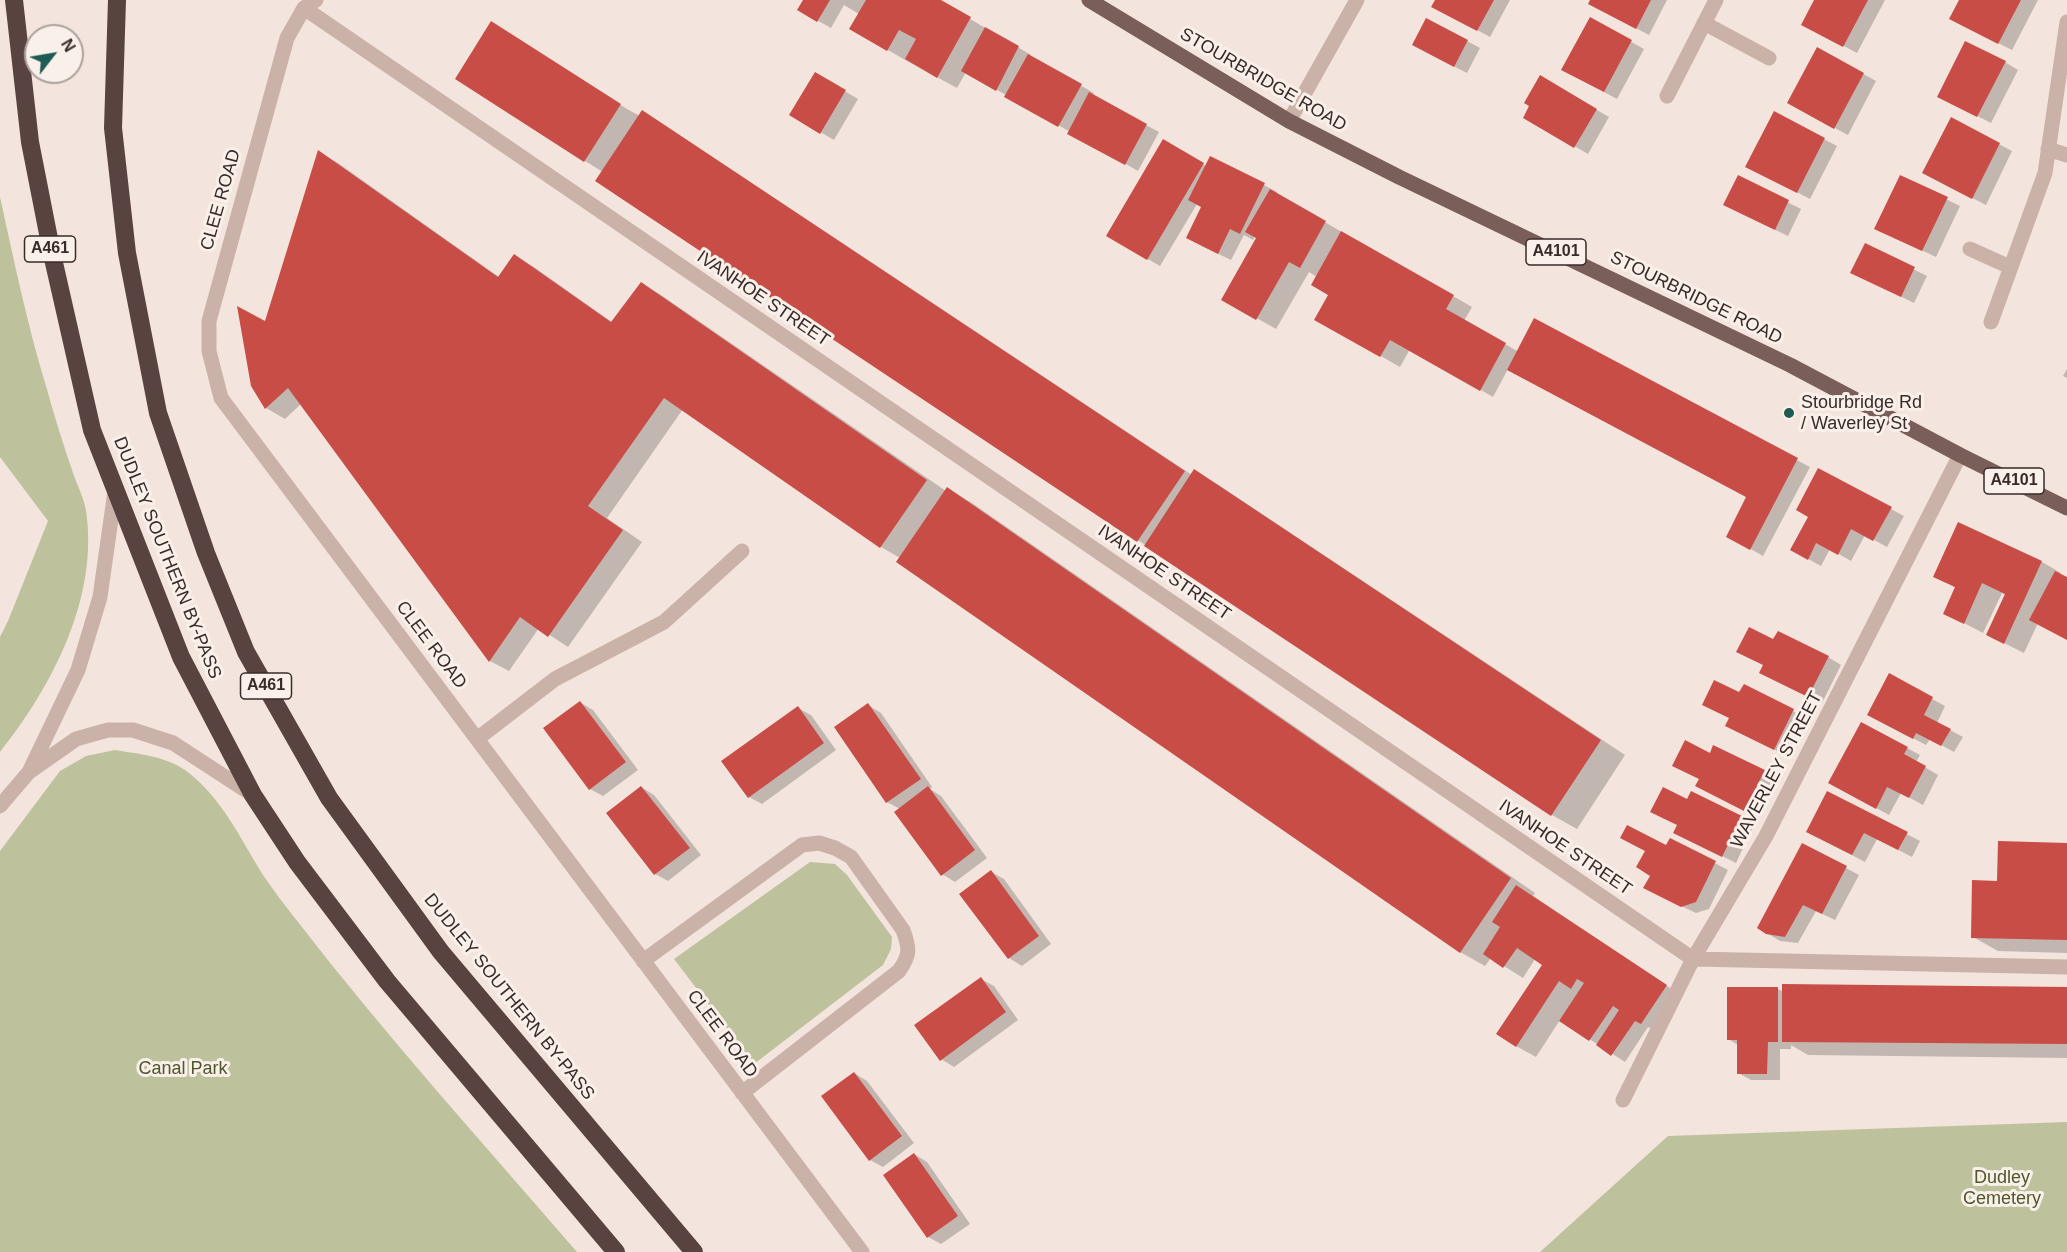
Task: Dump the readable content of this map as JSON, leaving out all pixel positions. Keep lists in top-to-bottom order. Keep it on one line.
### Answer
{"streets":{"highway":["A461","DUDLEY SOUTHERN BY-PASS"],"main road":["STOURBRIDGE ROAD","A4101"],"street":["CLEE ROAD","IVANHOE STREET","WAVERLEY STREET"]},"crossings":[["STOURBRIDGE ROAD","WAVERLEY STREET"],["CLEE ROAD","IVANHOE STREET"],["IVANHOE STREET","WAVERLEY STREET"]],"parks":["Canal Park","Dudley Cemetery"],"places":["Stourbridge Rd / Waverley St"],"north":"top right"}
